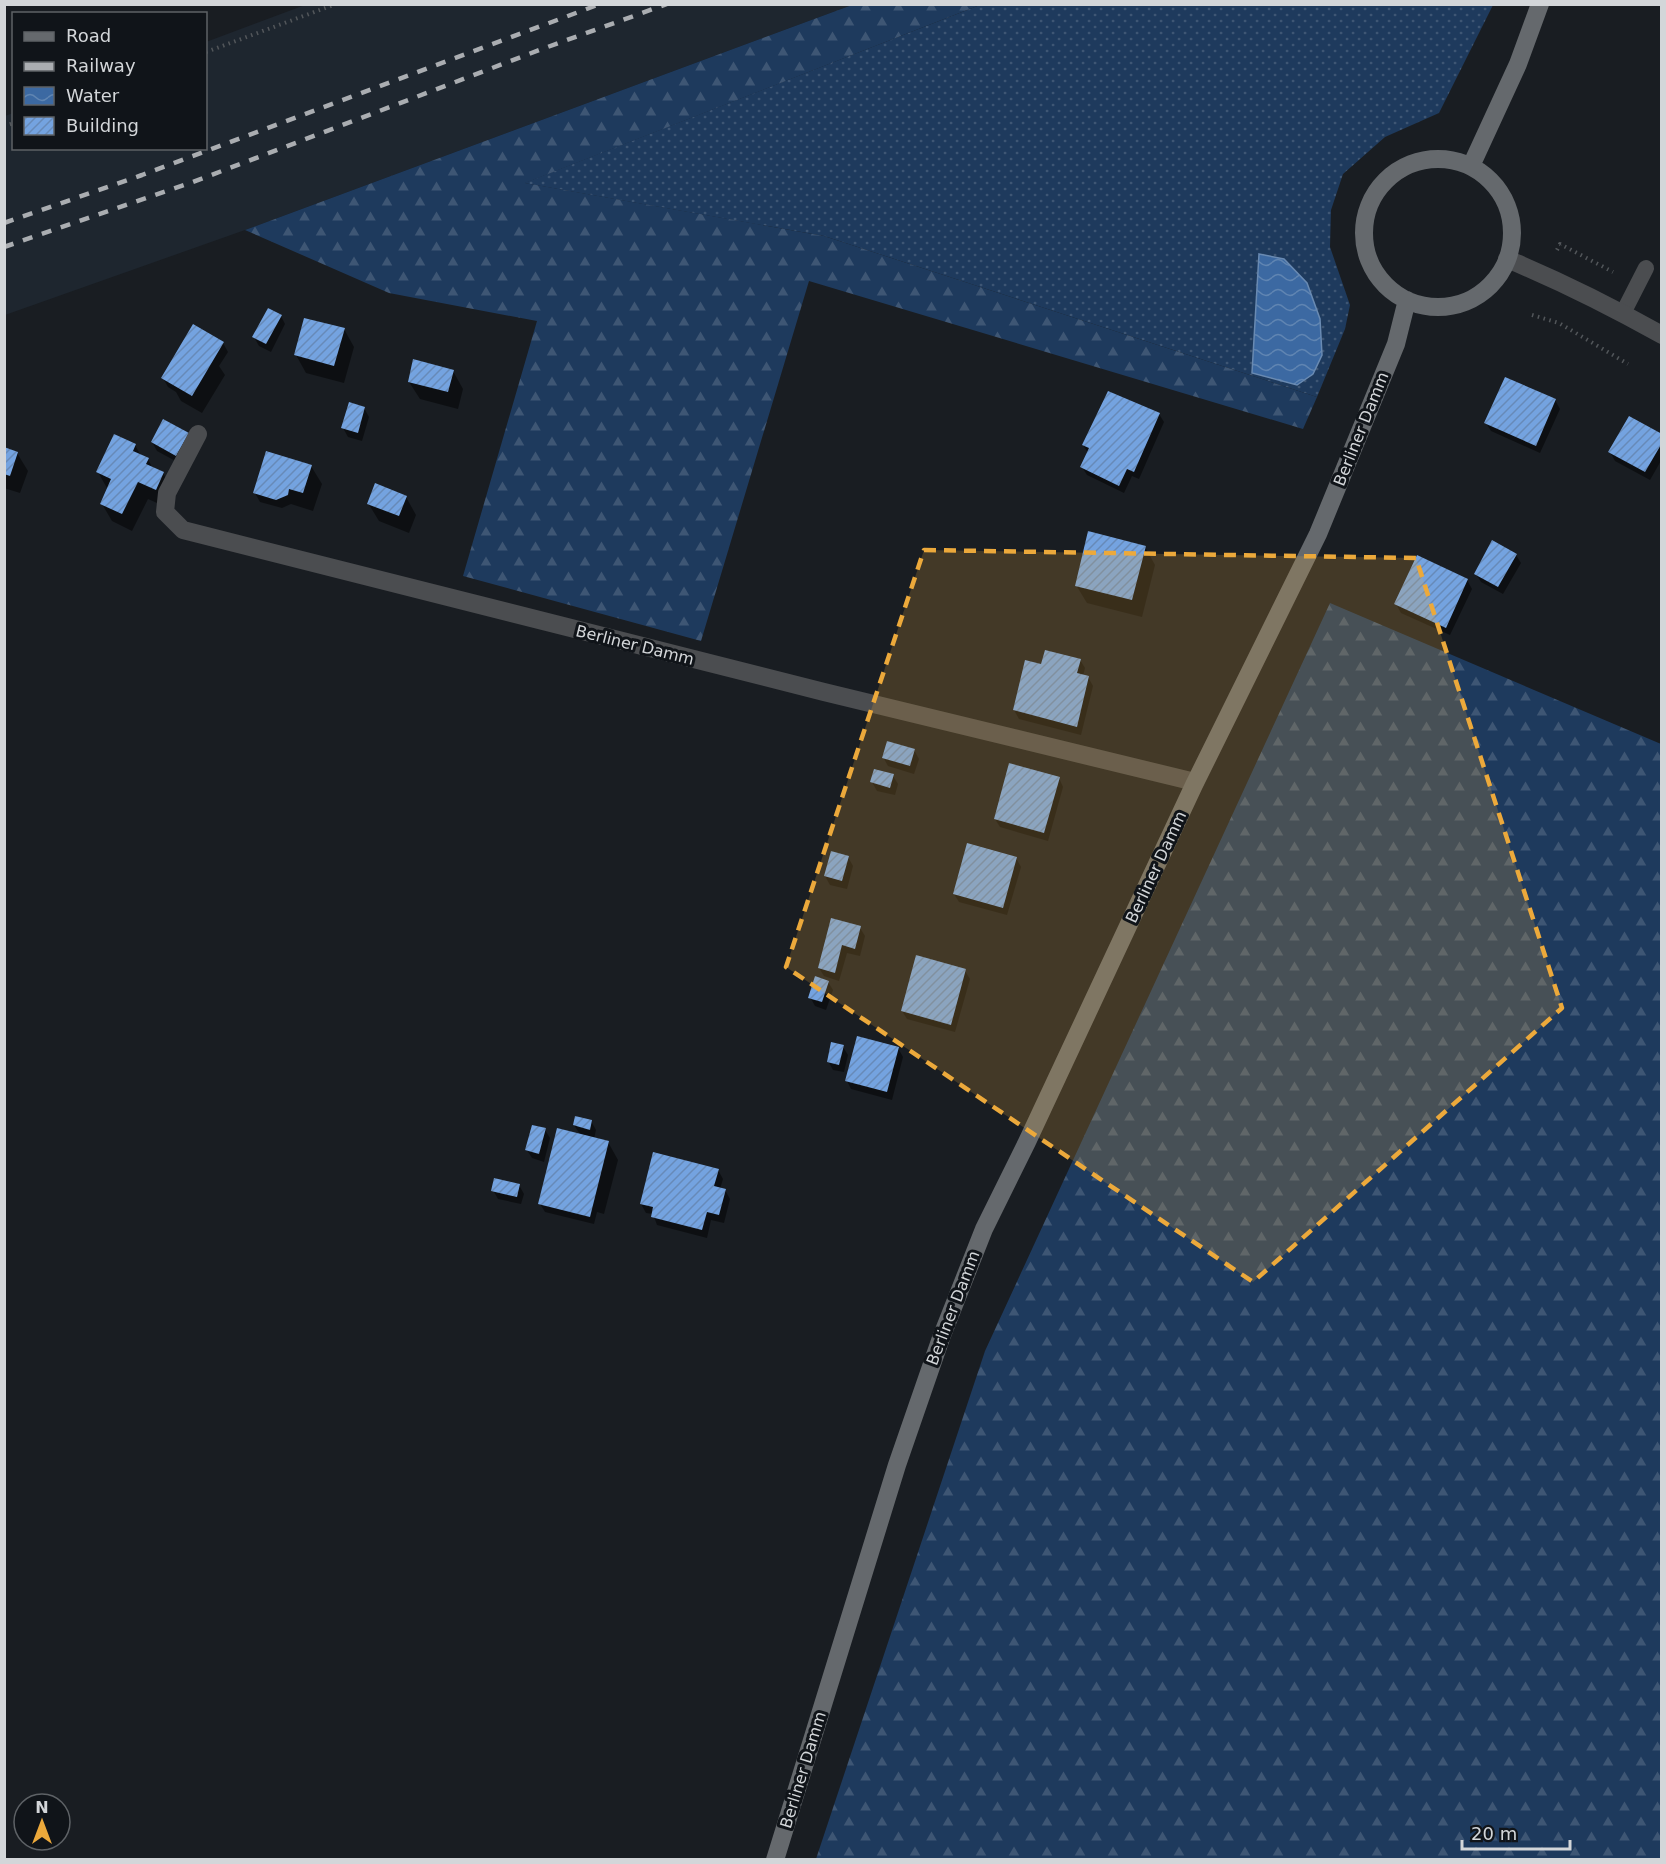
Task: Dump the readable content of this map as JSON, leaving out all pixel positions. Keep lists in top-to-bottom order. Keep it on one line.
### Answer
{"streets":{"main road":["Berliner Damm"]},"legend":["Road","Railway","Water","Building"],"scale_bar":"20 m","north":"top"}
